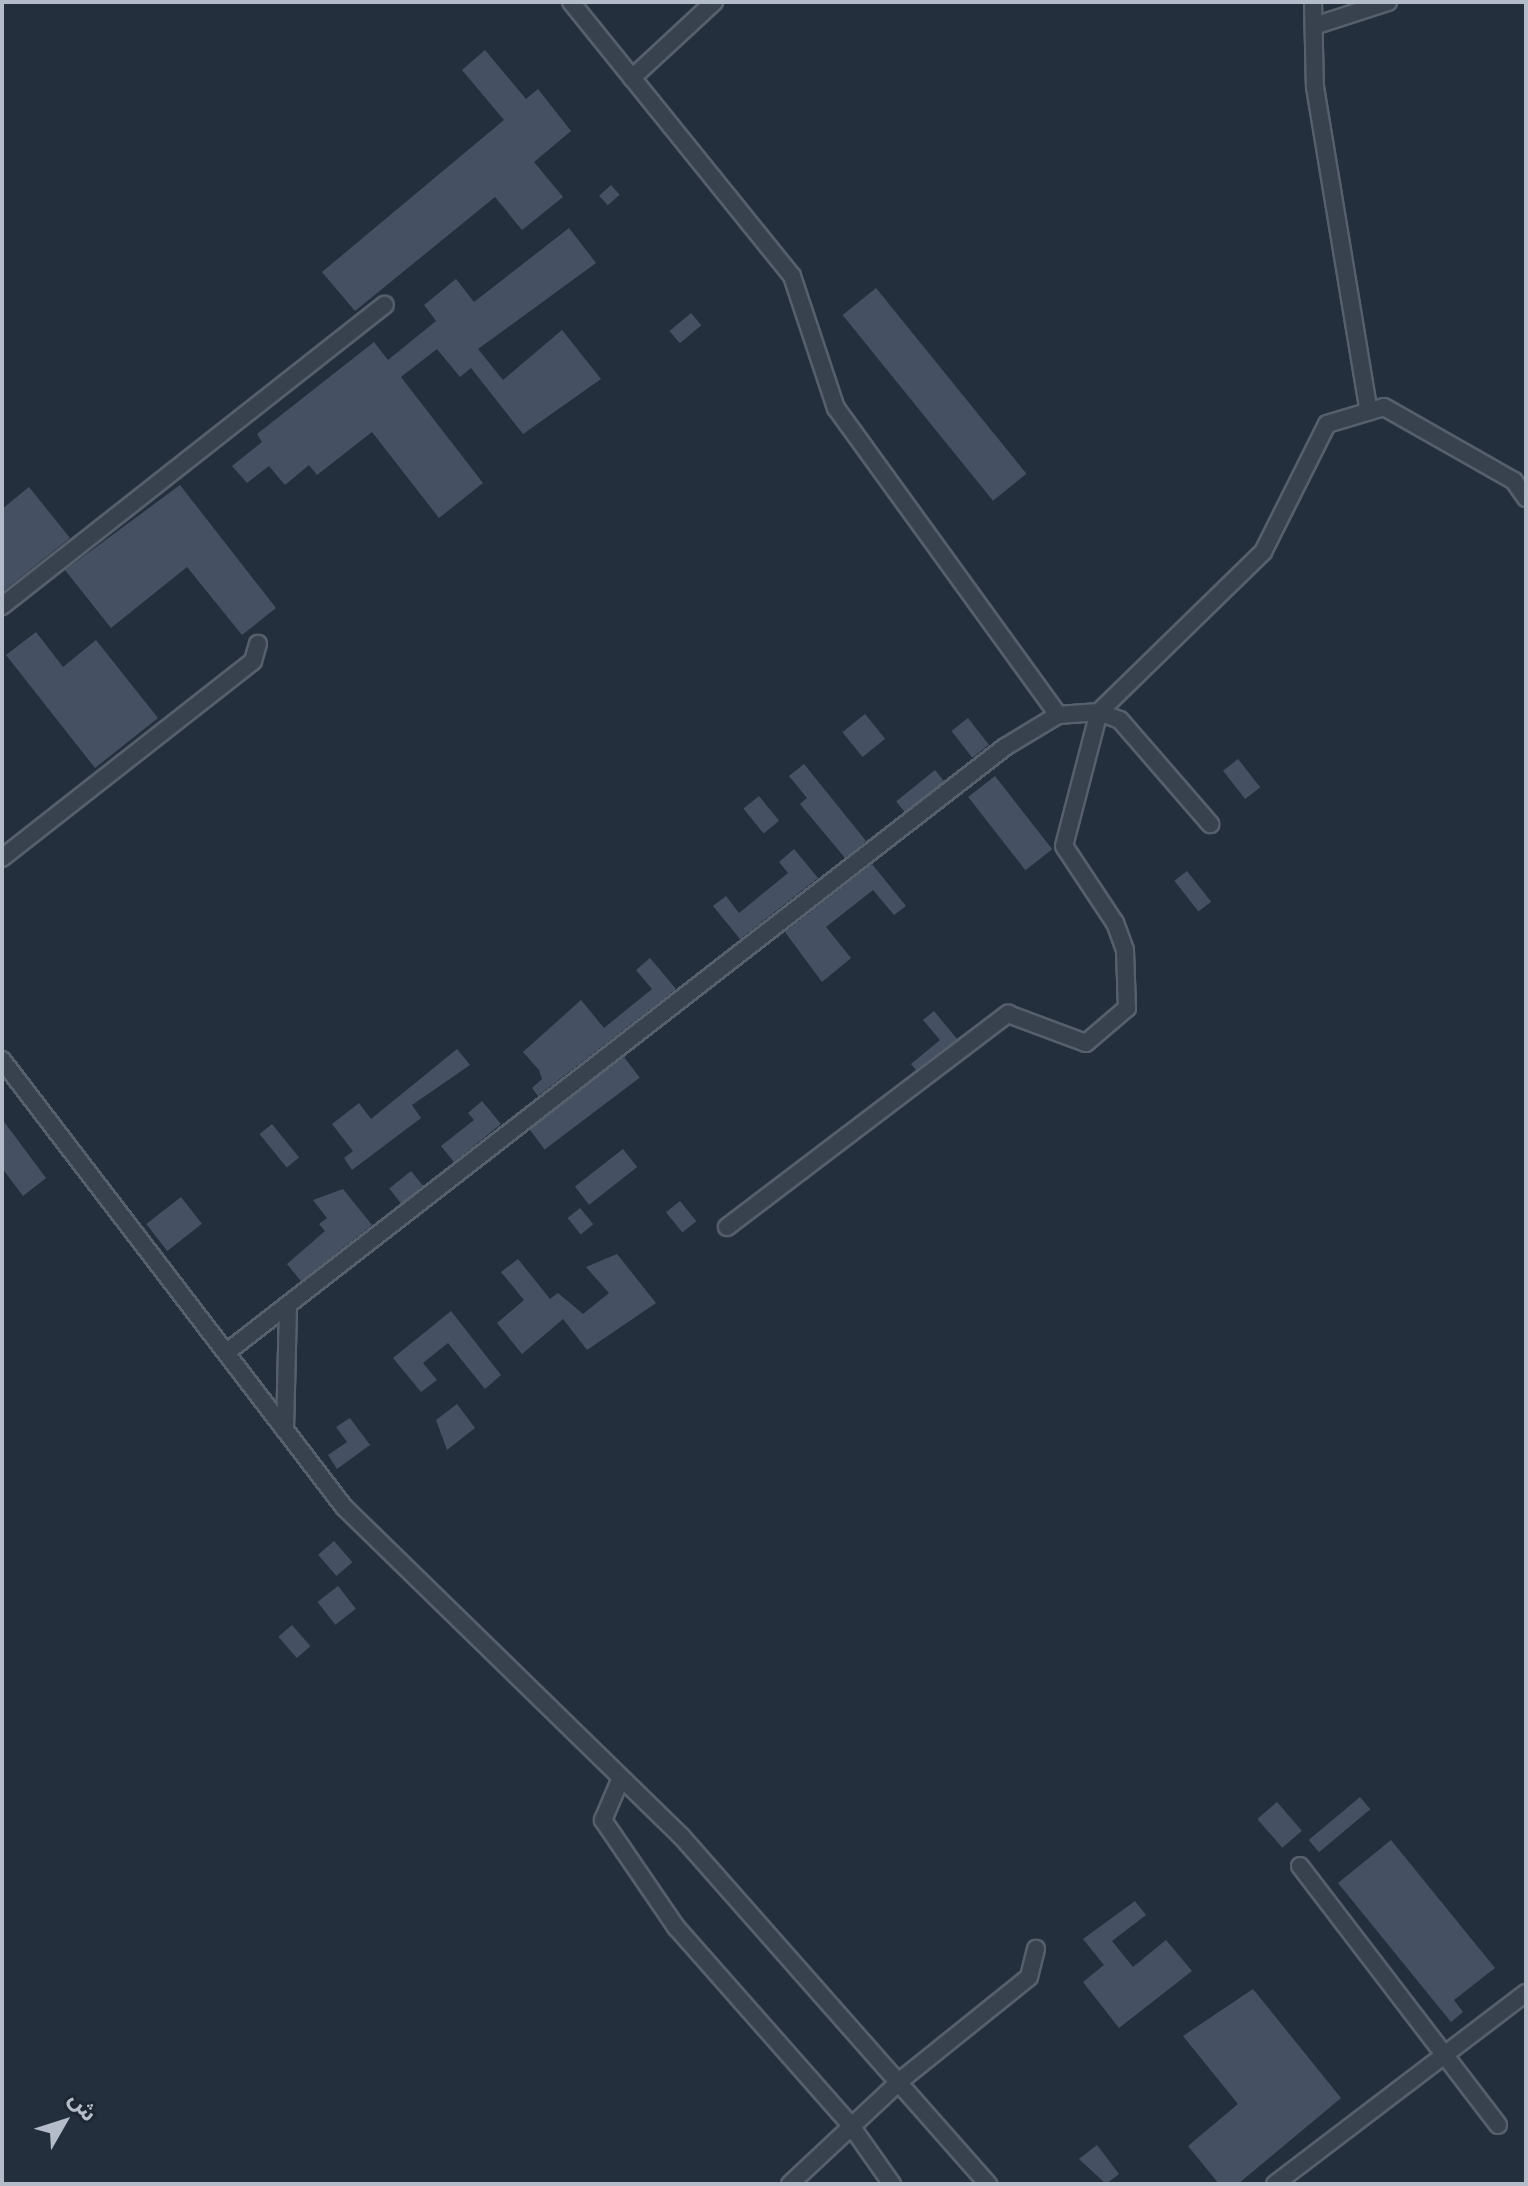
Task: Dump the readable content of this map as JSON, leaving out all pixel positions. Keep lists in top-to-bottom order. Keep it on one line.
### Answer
{"north":"top right"}
